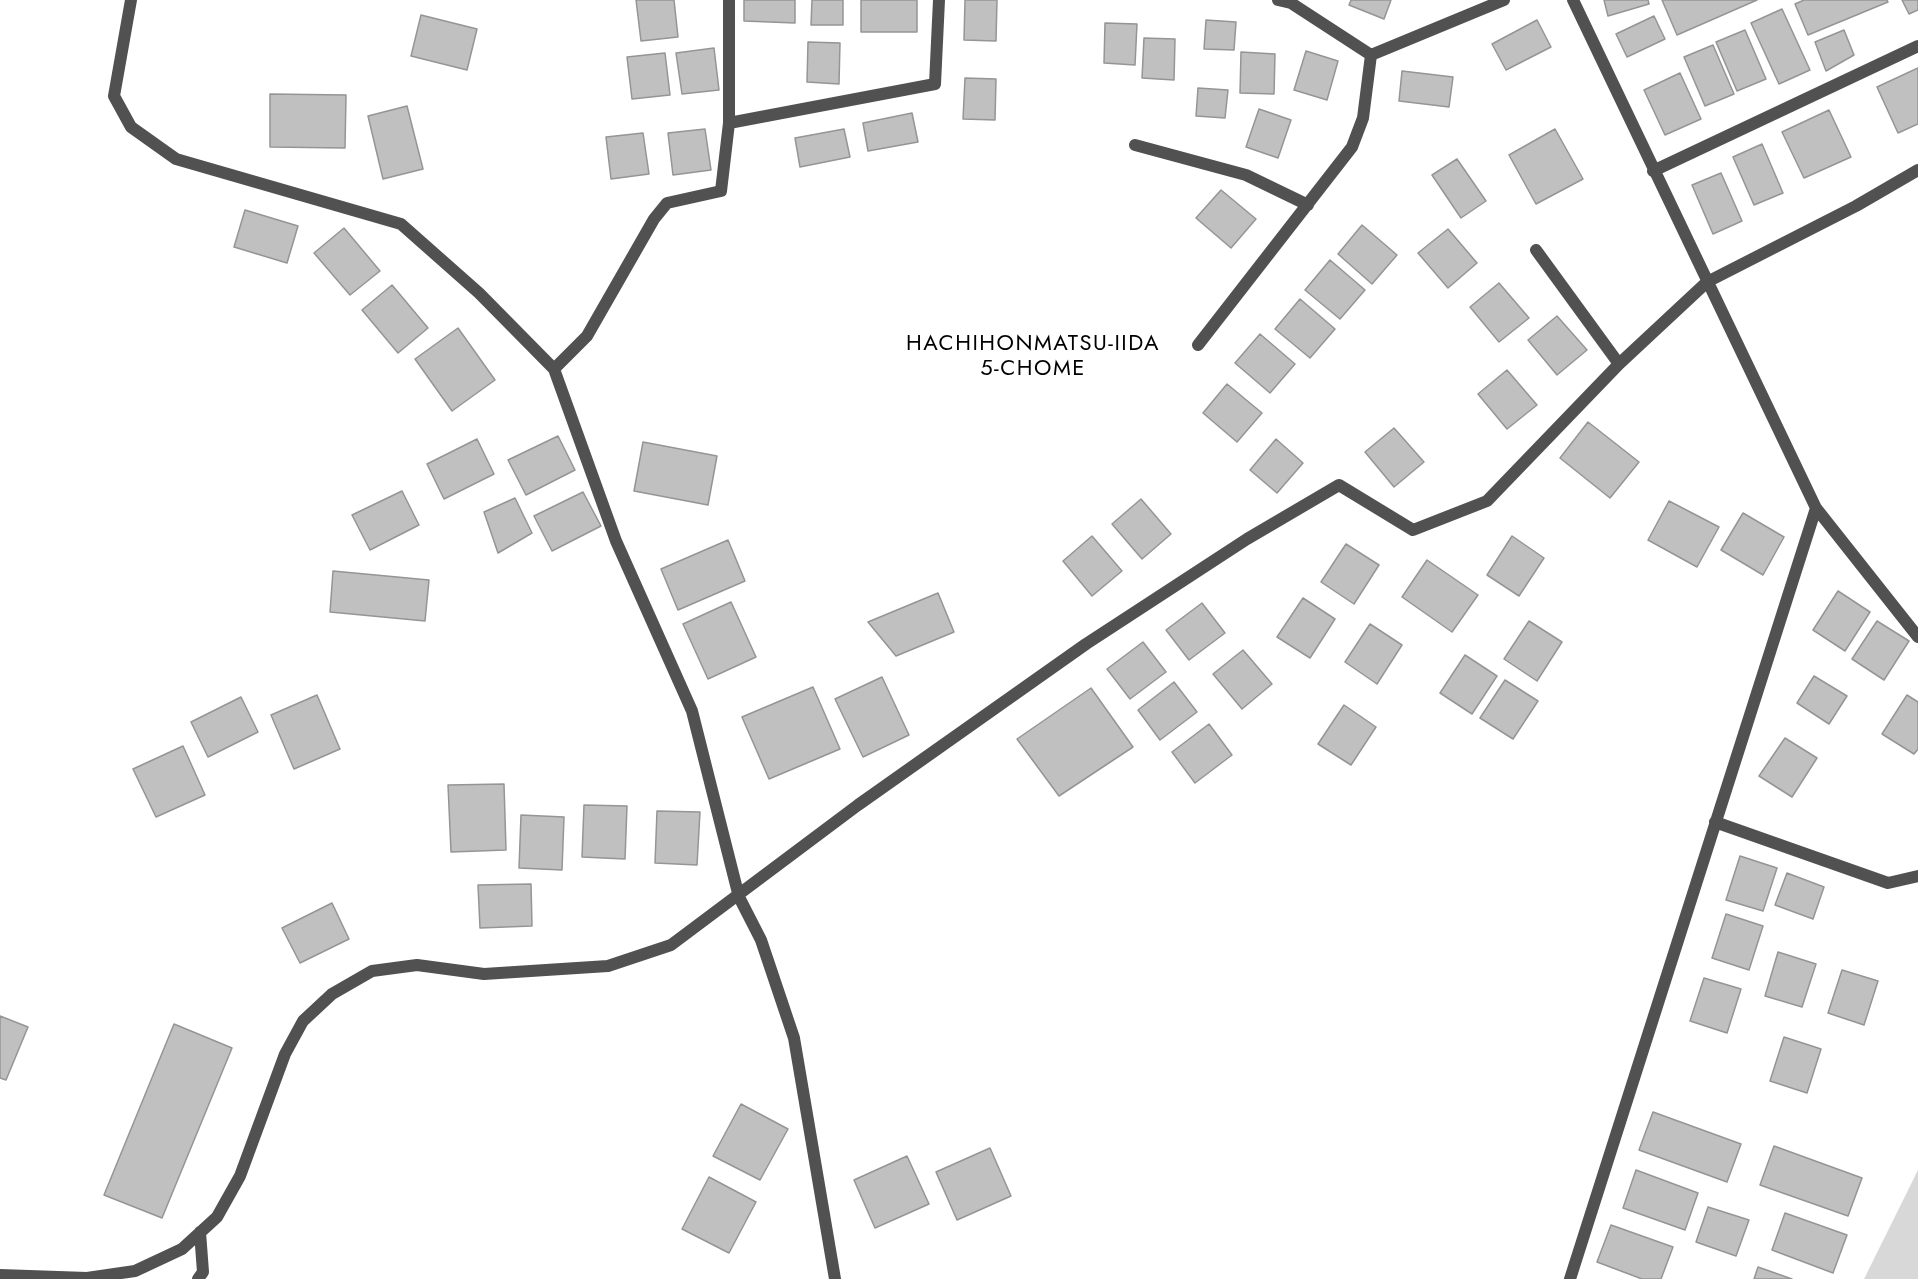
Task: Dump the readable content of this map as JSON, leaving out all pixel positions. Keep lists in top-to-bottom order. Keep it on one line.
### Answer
{"districts":["HACHIHONMATSU-IIDA 5-CHOME"]}
